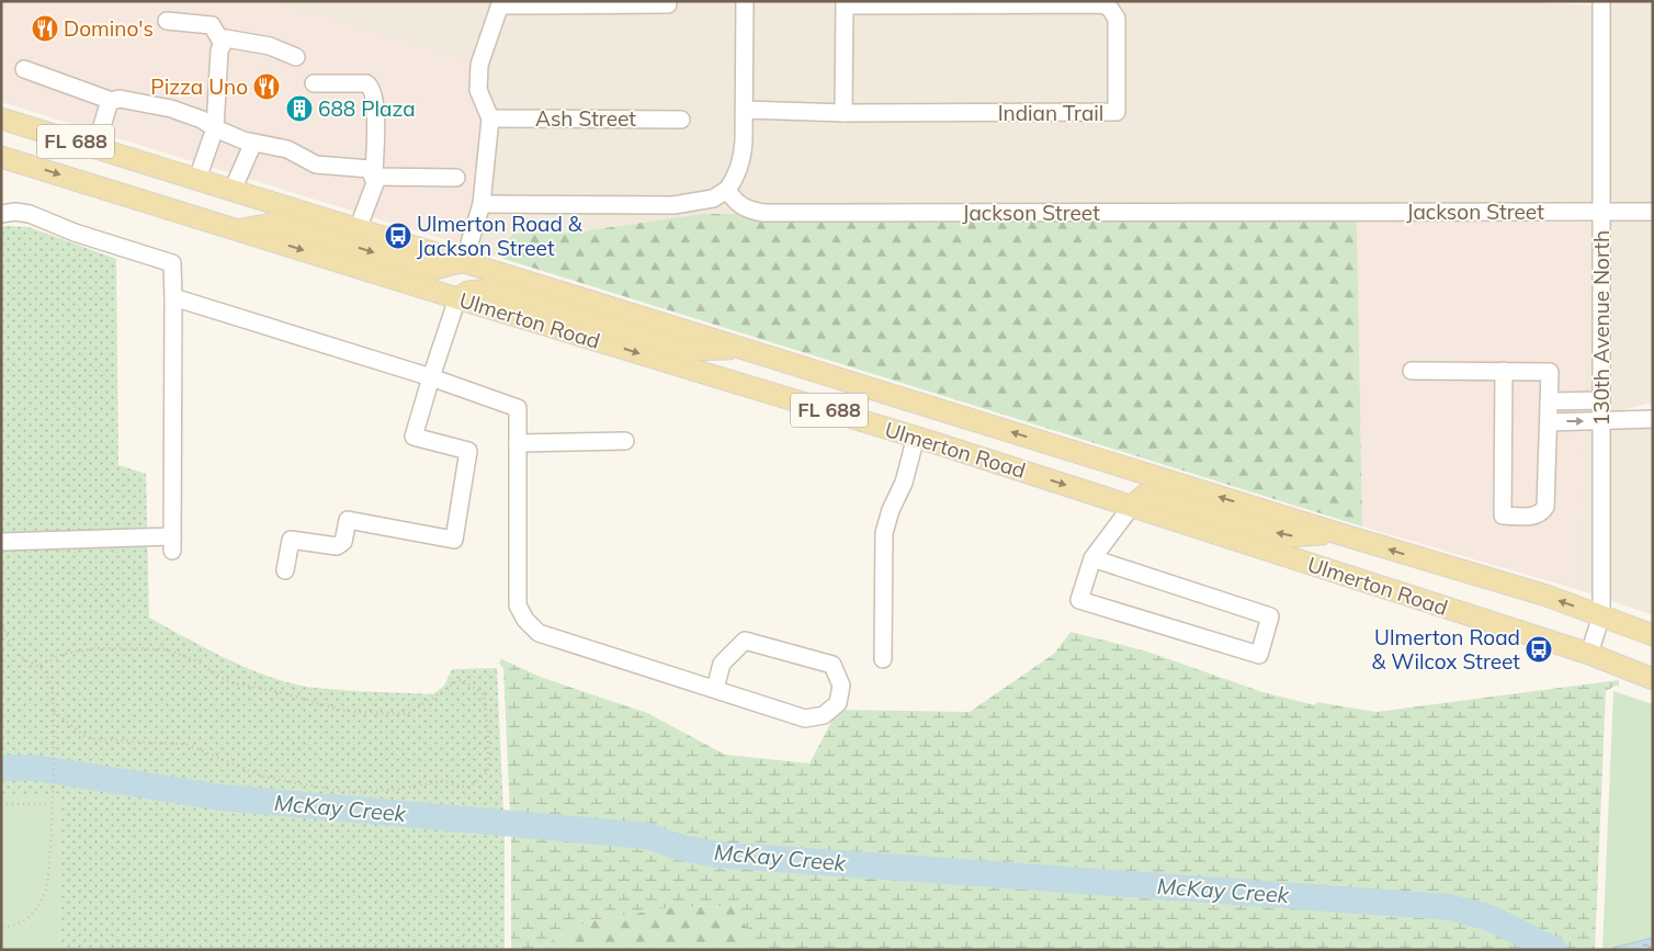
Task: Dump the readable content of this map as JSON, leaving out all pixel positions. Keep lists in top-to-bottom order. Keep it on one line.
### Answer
{"streets":{"main road":["FL 688","Ulmerton Road"],"street":["Indian Trail","Ash Street","Jackson Street","130th Avenue North"]},"crossings":[["Jackson Street","130th Avenue North"],["Ulmerton Road","130th Avenue North"]],"water":["McKay Creek"],"places":{"restaurant":["Domino's","Pizza Uno"],"building":["688 Plaza"],"bus stop":["Ulmerton Road & Jackson Street","Ulmerton Road & Wilcox Street"]}}
